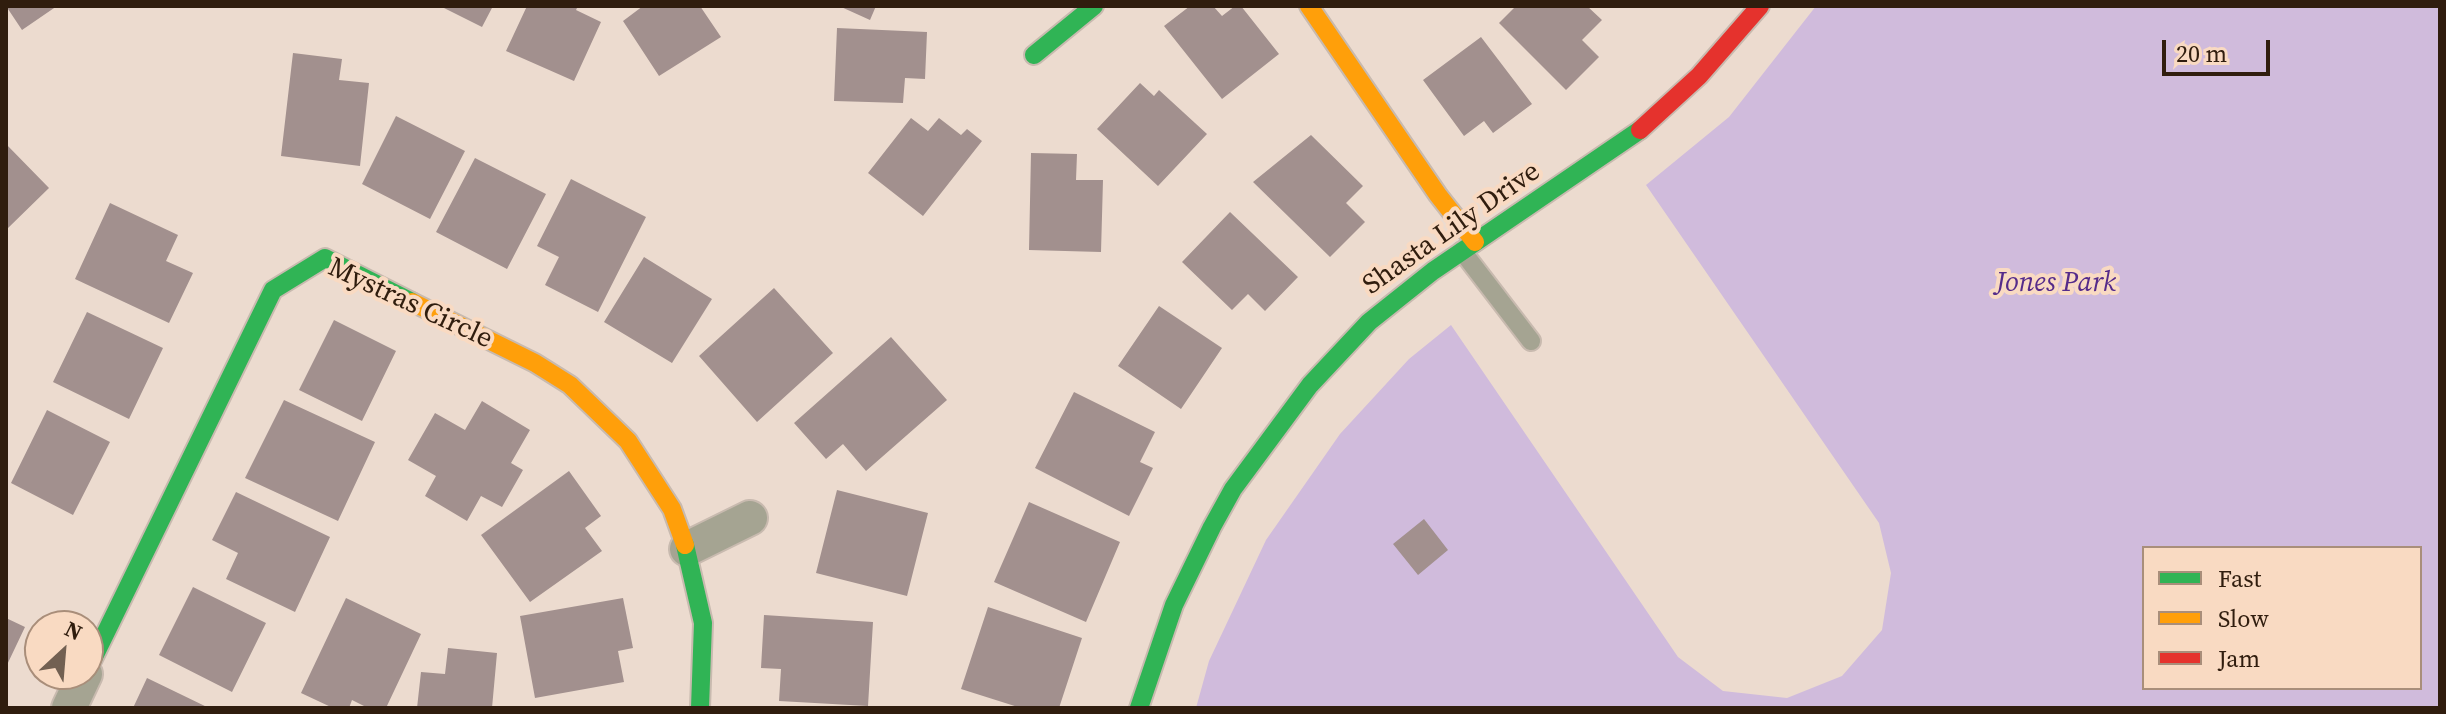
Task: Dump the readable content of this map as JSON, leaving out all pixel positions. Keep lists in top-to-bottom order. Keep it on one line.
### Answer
{"streets":{"street":["Shasta Lily Drive","Mystras Circle"]},"parks":["Jones Park"],"legend":["Fast","Slow","Jam"],"scale_bar":"20 m","north":"top right"}
